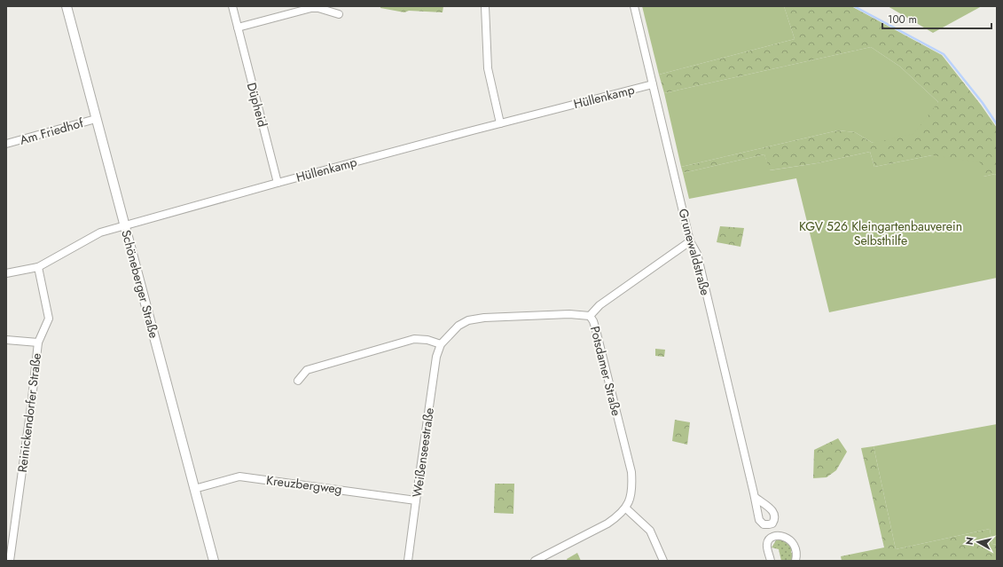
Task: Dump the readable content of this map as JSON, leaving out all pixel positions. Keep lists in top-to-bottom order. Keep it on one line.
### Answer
{"streets":{"street":["Hüllenkamp","Düpheid","Am Friedhof","Grunewaldstraße","Schöneberger Straße","Potsdamer Straße","Reinickendorfer Straße","Weißenseestraße","Kreuzbergweg"]},"crossings":[["Hüllenkamp","Düpheid"],["Hüllenkamp","Grunewaldstraße"],["Hüllenkamp","Schöneberger Straße"],["Hüllenkamp","Reinickendorfer Straße"],["Am Friedhof","Schöneberger Straße"],["Grunewaldstraße","Potsdamer Straße"],["Schöneberger Straße","Kreuzbergweg"],["Potsdamer Straße","Weißenseestraße"],["Weißenseestraße","Kreuzbergweg"]],"parks":["KGV 526 Kleingartenbauverein Selbsthilfe"],"scale_bar":"100 m","north":"left"}
